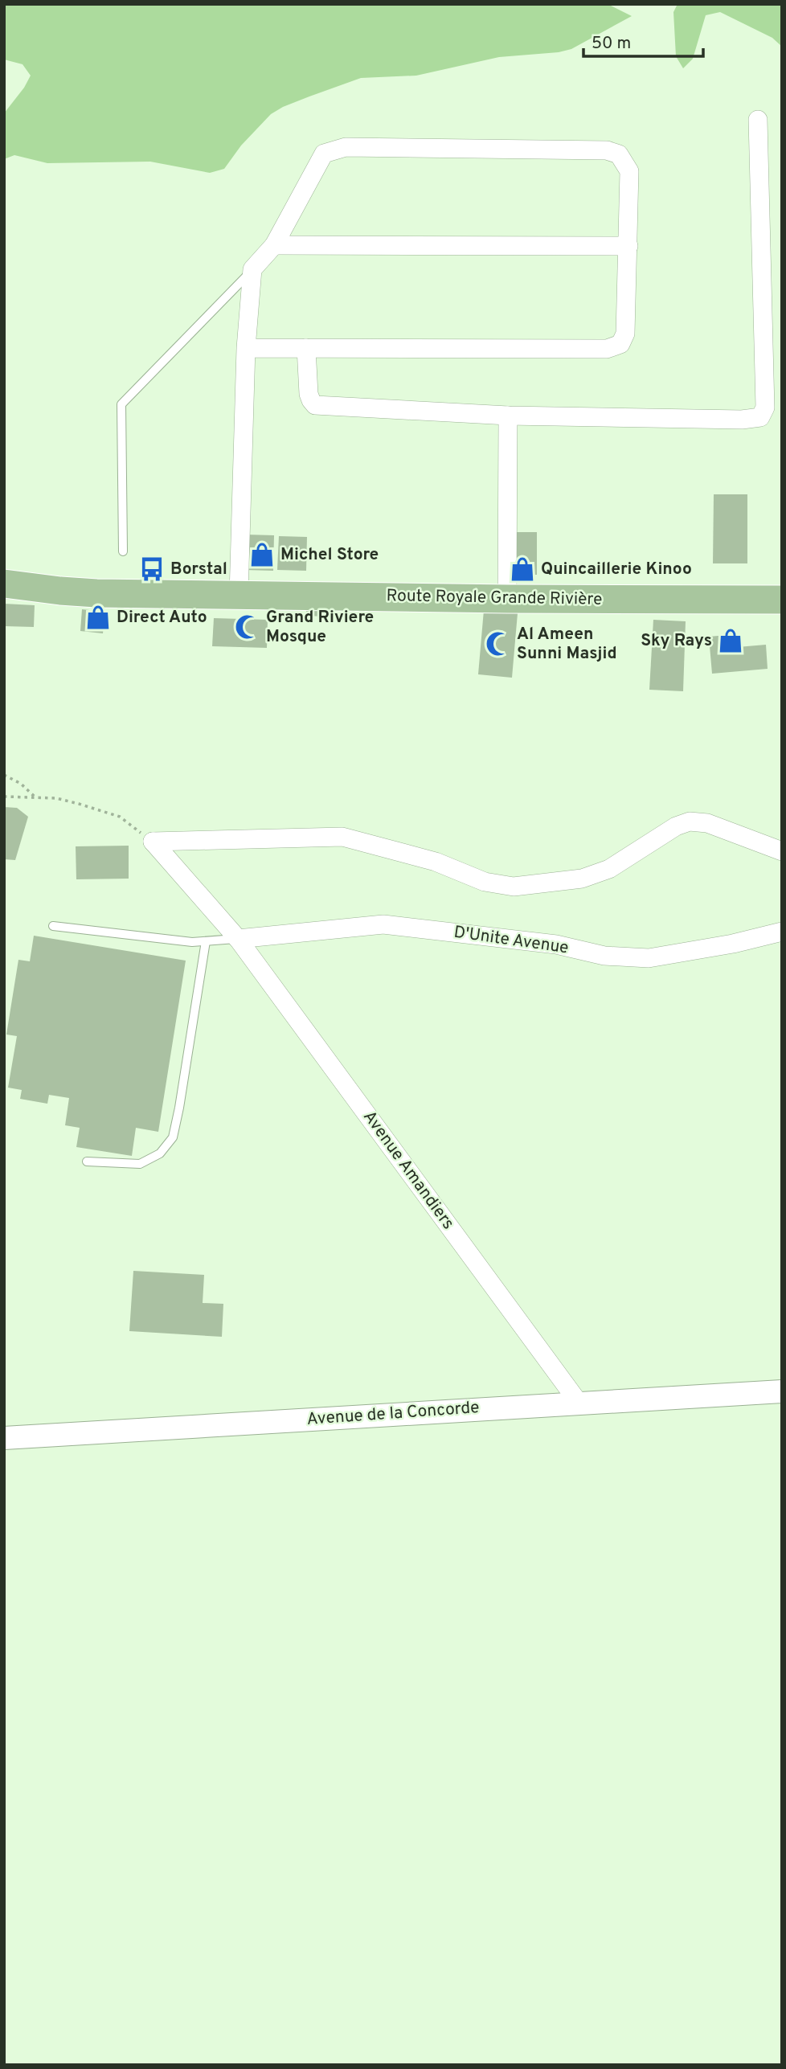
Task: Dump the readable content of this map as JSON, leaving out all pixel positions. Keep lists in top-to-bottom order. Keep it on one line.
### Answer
{"streets":{"main road":["Route Royale Grande Rivière"],"street":["D'Unite Avenue","Avenue Amandiers","Avenue de la Concorde"]},"crossings":[["D'Unite Avenue","Avenue Amandiers"],["Avenue Amandiers","Avenue de la Concorde"]],"places":{"shop":["Michel Store","Quincaillerie Kinoo","Direct Auto","Sky Rays"],"bus stop":["Borstal"],"mosque":["Grand Riviere Mosque","Al Ameen Sunni Masjid"]},"scale_bar":"50 m"}
